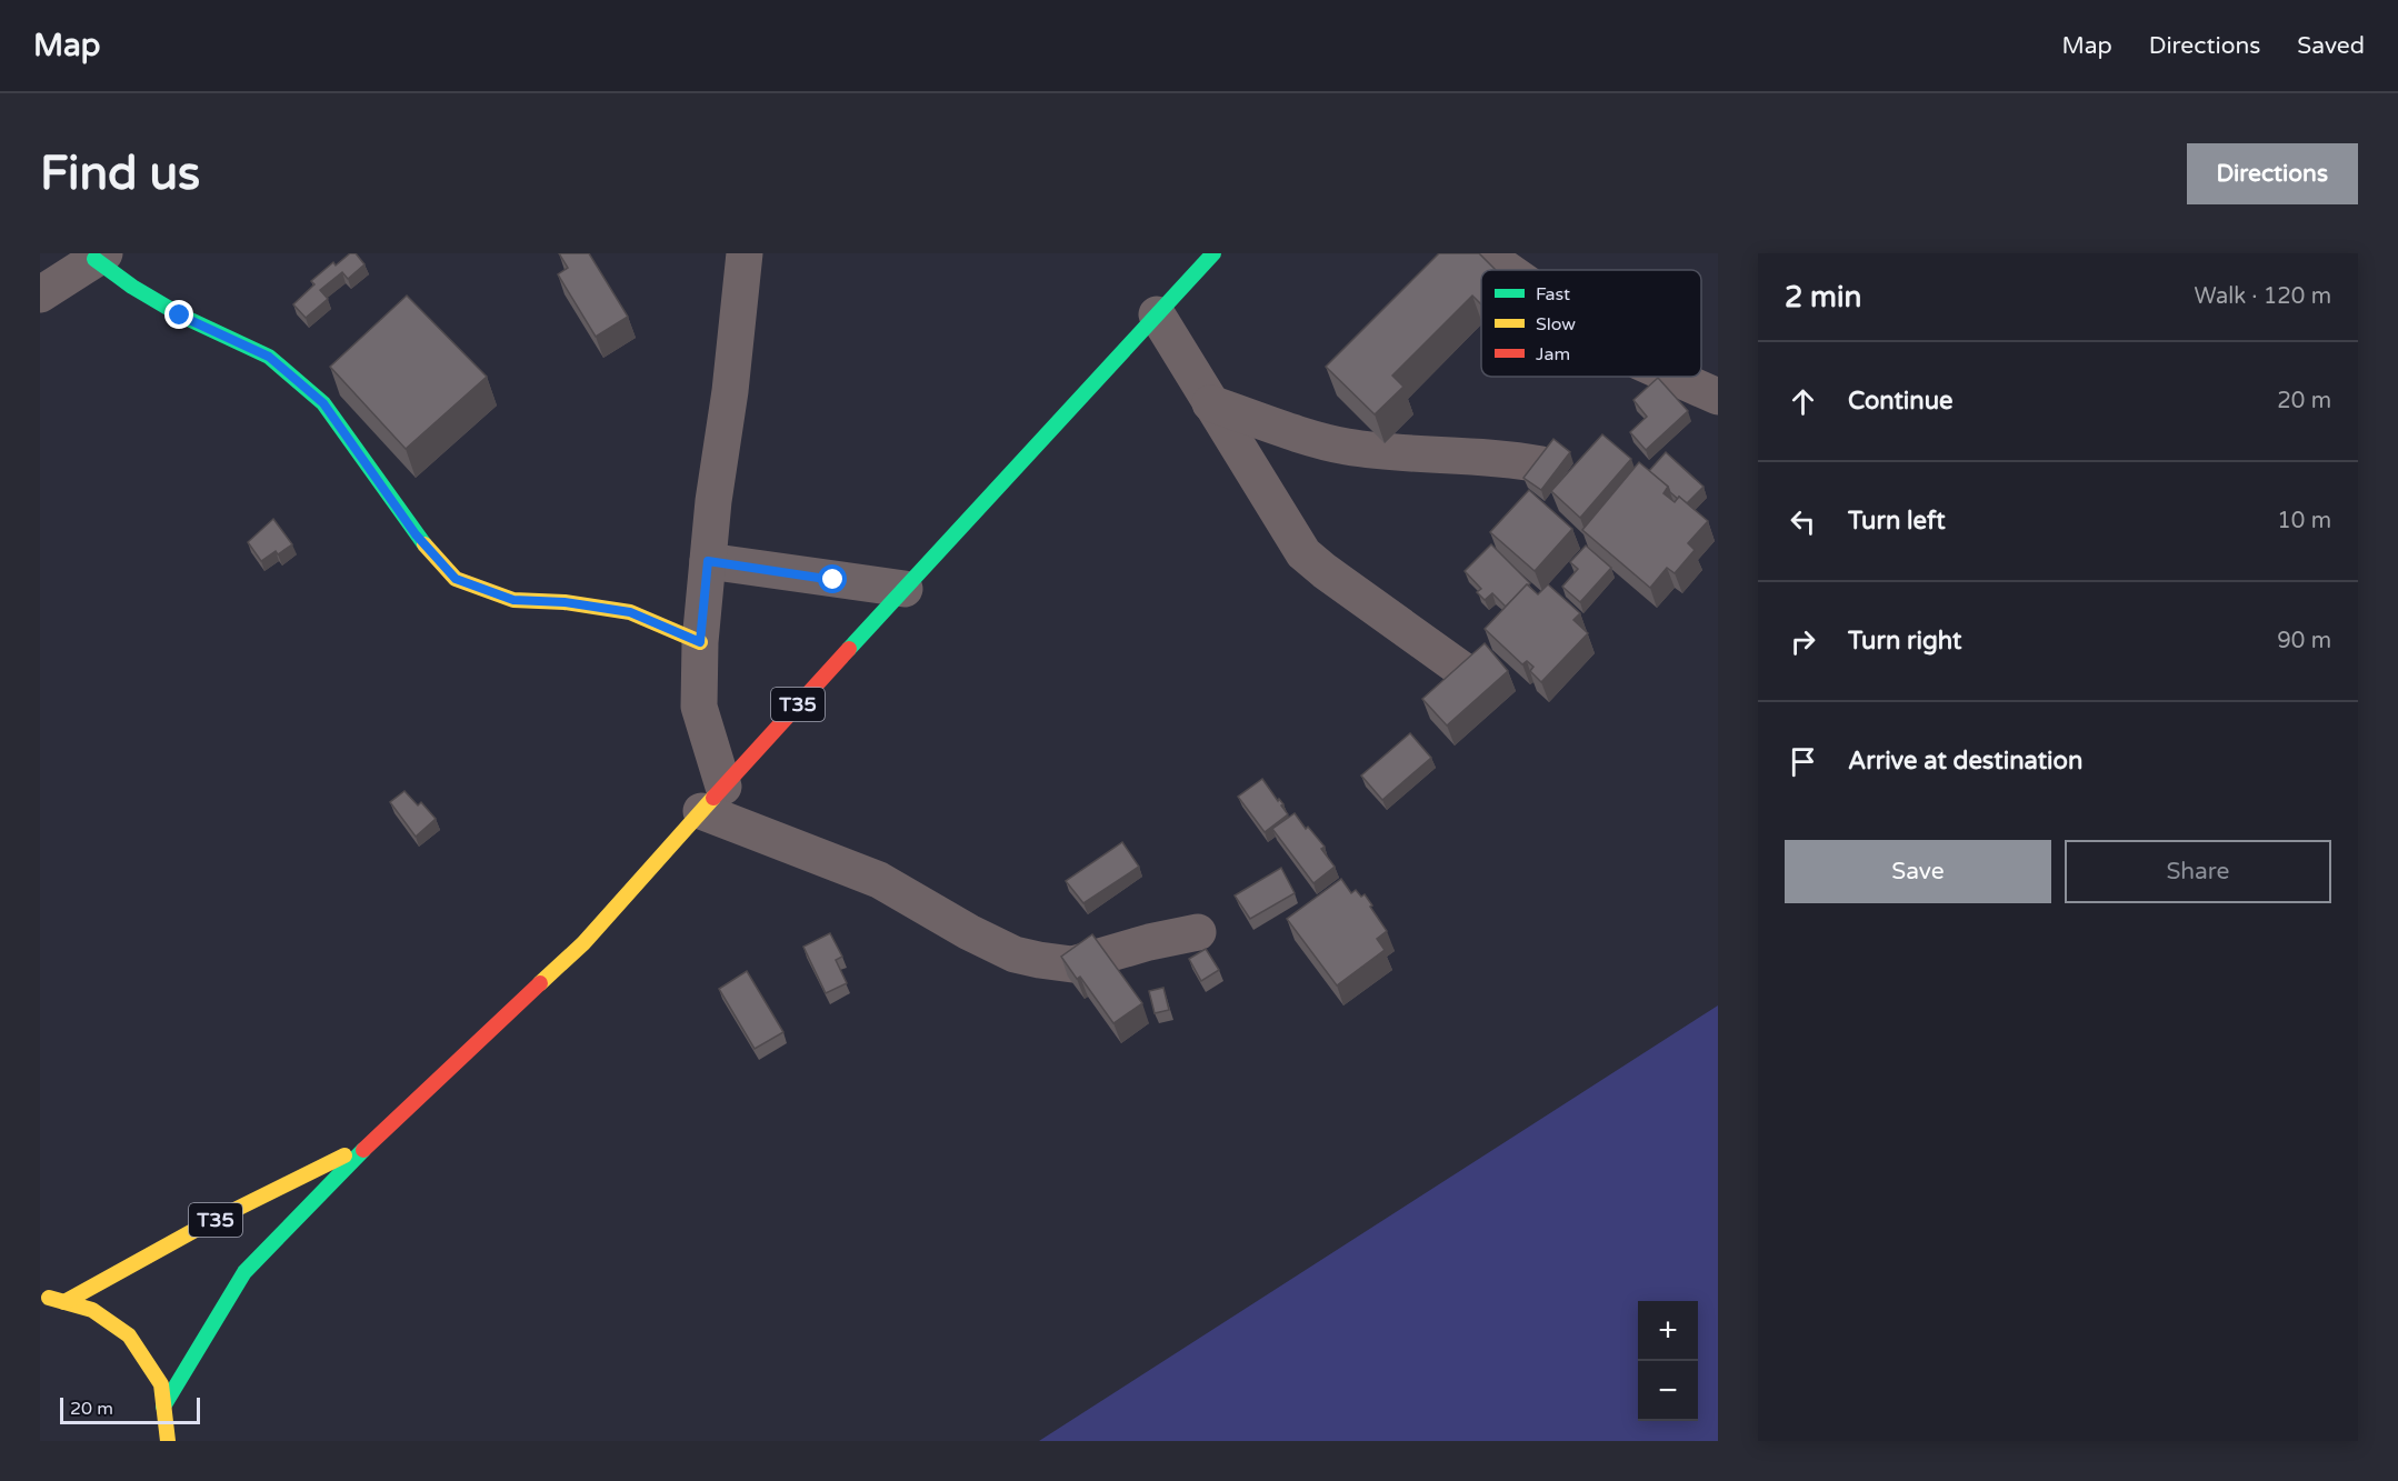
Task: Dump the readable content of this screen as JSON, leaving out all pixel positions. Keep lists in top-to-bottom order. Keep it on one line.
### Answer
{"streets":{"main road":["T35"]},"legend":["Fast","Slow","Jam"],"scale_bar":"20 m","page":{"header":"Map","nav":["Map","Directions","Saved"],"buttons":["Directions",["Save","Share"]],"title":"Find us","heading":["2 min","Walk · 120 m"],"list":[["Continue","20 m"],["Turn left","10 m"],["Turn right","90 m"],"Arrive at destination"],"map_buttons":["+","−"],"scale":"20 m"}}
